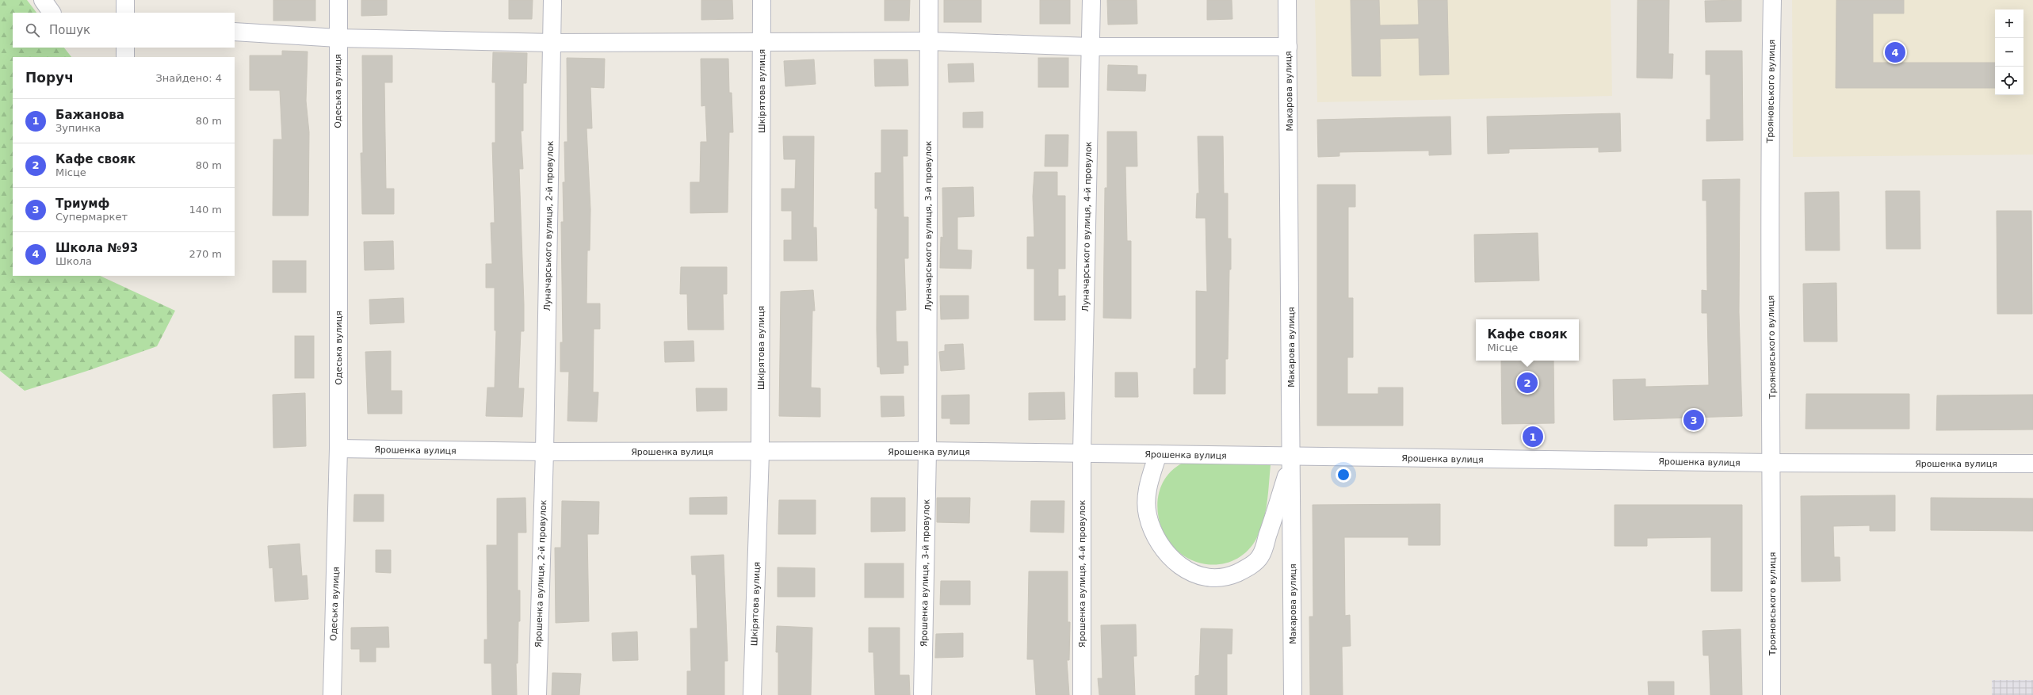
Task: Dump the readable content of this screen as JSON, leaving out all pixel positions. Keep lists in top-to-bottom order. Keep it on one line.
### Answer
{"streets":{"street":["Одеська вулиця","Шкірятова вулиця","Макарова вулиця","Трояновського вулиця","Луначарського вулиця, 2-й провулок","Луначарського вулиця, 3-й провулок","Луначарського вулиця, 4-й провулок","Ярошенка вулиця","Ярошенка вулиця, 3-й провулок","Ярошенка вулиця, 2-й провулок","Ярошенка вулиця, 4-й провулок"]},"crossings":[["Одеська вулиця","Ярошенка вулиця"],["Шкірятова вулиця","Ярошенка вулиця"],["Макарова вулиця","Ярошенка вулиця"],["Трояновського вулиця","Ярошенка вулиця"],["Луначарського вулиця, 2-й провулок","Ярошенка вулиця"],["Луначарського вулиця, 2-й провулок","Ярошенка вулиця, 2-й провулок"],["Луначарського вулиця, 3-й провулок","Ярошенка вулиця"],["Луначарського вулиця, 3-й провулок","Ярошенка вулиця, 3-й провулок"],["Луначарського вулиця, 4-й провулок","Ярошенка вулиця"],["Луначарського вулиця, 4-й провулок","Ярошенка вулиця, 4-й провулок"],["Ярошенка вулиця","Ярошенка вулиця, 3-й провулок"],["Ярошенка вулиця","Ярошенка вулиця, 2-й провулок"],["Ярошенка вулиця","Ярошенка вулиця, 4-й провулок"]],"page":{"map_buttons":["+","−"],"search":"Пошук","pins":["4","2","3","1"],"heading":["Поруч","Знайдено: 4"],"list":[{"mark":"1","name":"Бажанова","note":"Зупинка","value":"80 m"},{"mark":"2","name":"Кафе свояк","note":"Місце","value":"80 m"},{"mark":"3","name":"Триумф","note":"Супермаркет","value":"140 m"},{"mark":"4","name":"Школа №93","note":"Школа","value":"270 m"}],"popup":["Кафе свояк","Місце"]}}
